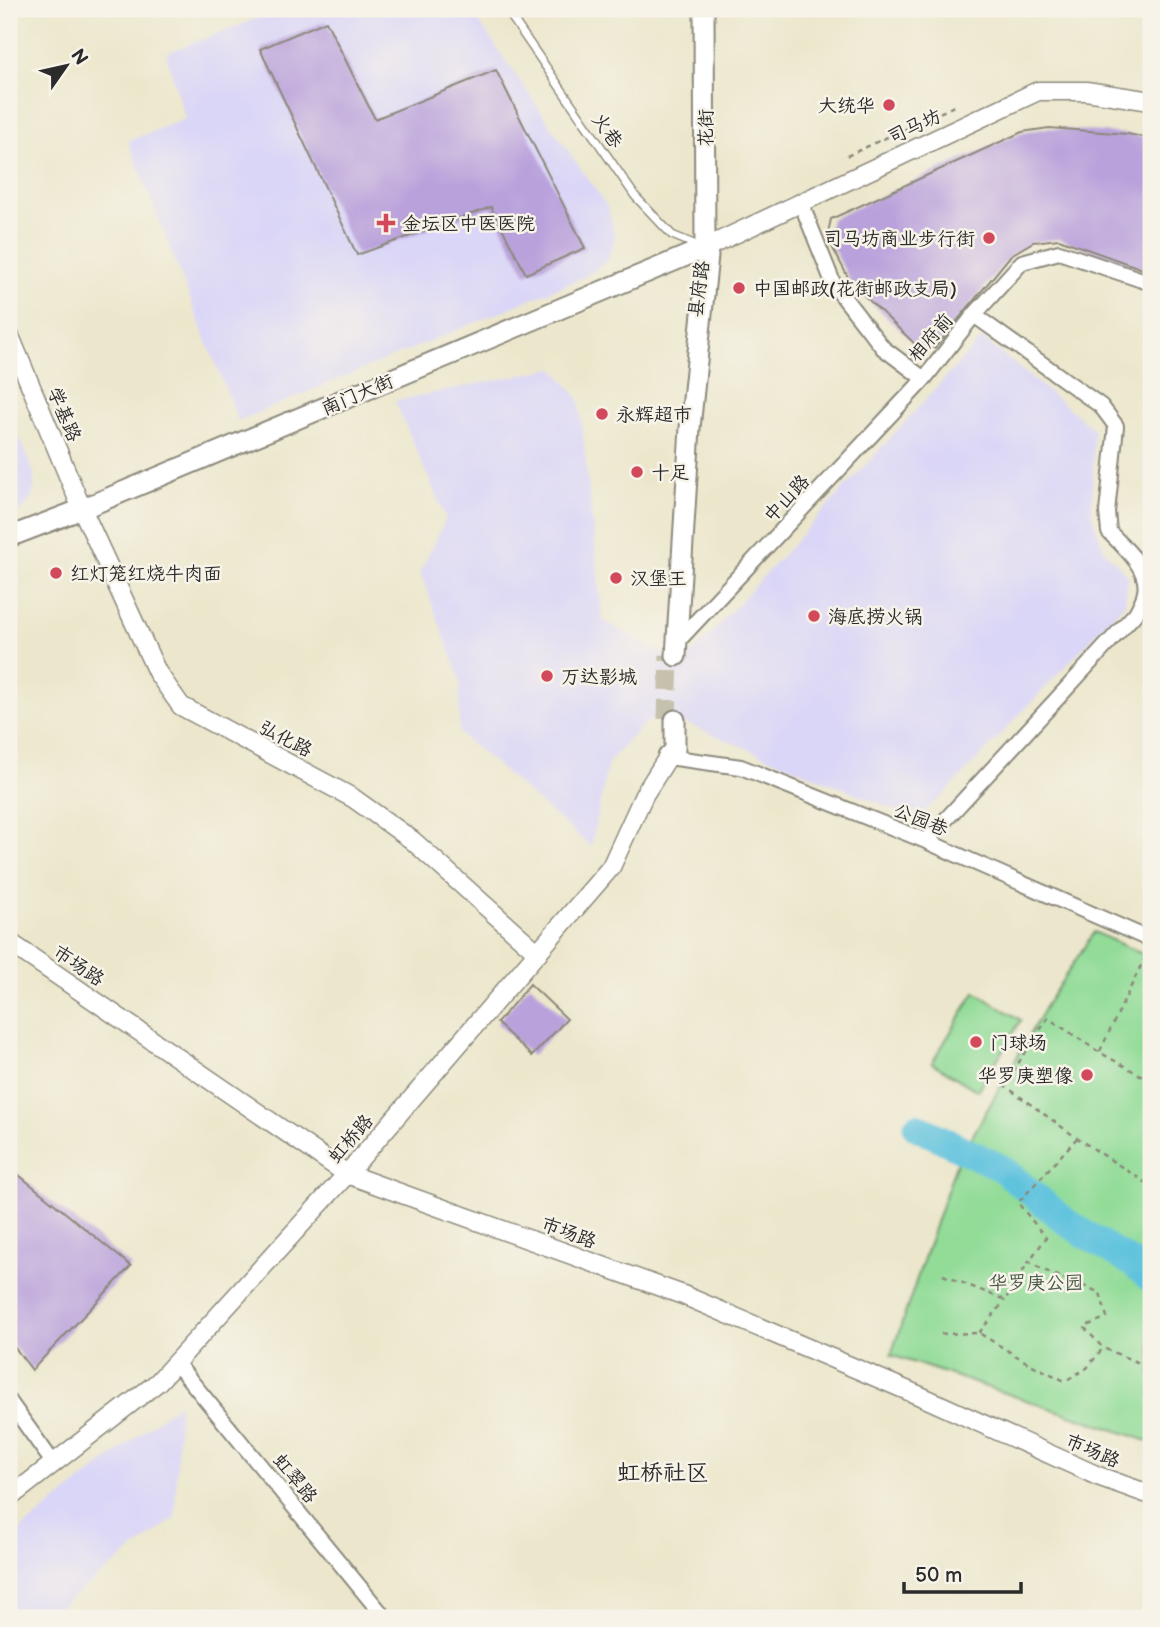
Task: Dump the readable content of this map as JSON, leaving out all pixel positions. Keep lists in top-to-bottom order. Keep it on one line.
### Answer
{"streets":{"main road":["花街","县府路","南门大街"],"street":["司马坊","相府前","学基路","中山路","弘化路","公园巷","市场路","虹桥路","虹翠路"],"lane":["火巷"]},"crossings":[["司马坊","花街"],["司马坊","火巷"],["司马坊","县府路"],["司马坊","相府前"],["司马坊","南门大街"],["花街","火巷"],["花街","县府路"],["花街","南门大街"],["火巷","县府路"],["火巷","南门大街"],["县府路","南门大街"],["县府路","中山路"],["相府前","中山路"],["南门大街","学基路"],["南门大街","弘化路"],["学基路","弘化路"],["弘化路","虹桥路"],["公园巷","虹桥路"],["市场路","虹桥路"],["虹桥路","虹翠路"]],"districts":["虹桥社区"],"parks":["华罗庚公园"],"places":{"other":["大统华","司马坊商业步行街","中国邮政(花街邮政支局)","永辉超市","十足","红灯笼红烧牛肉面","汉堡王","海底捞火锅","万达影城","门球场","华罗庚塑像"],"health":["金坛区中医医院"]},"scale_bar":"50 m","north":"top right"}
